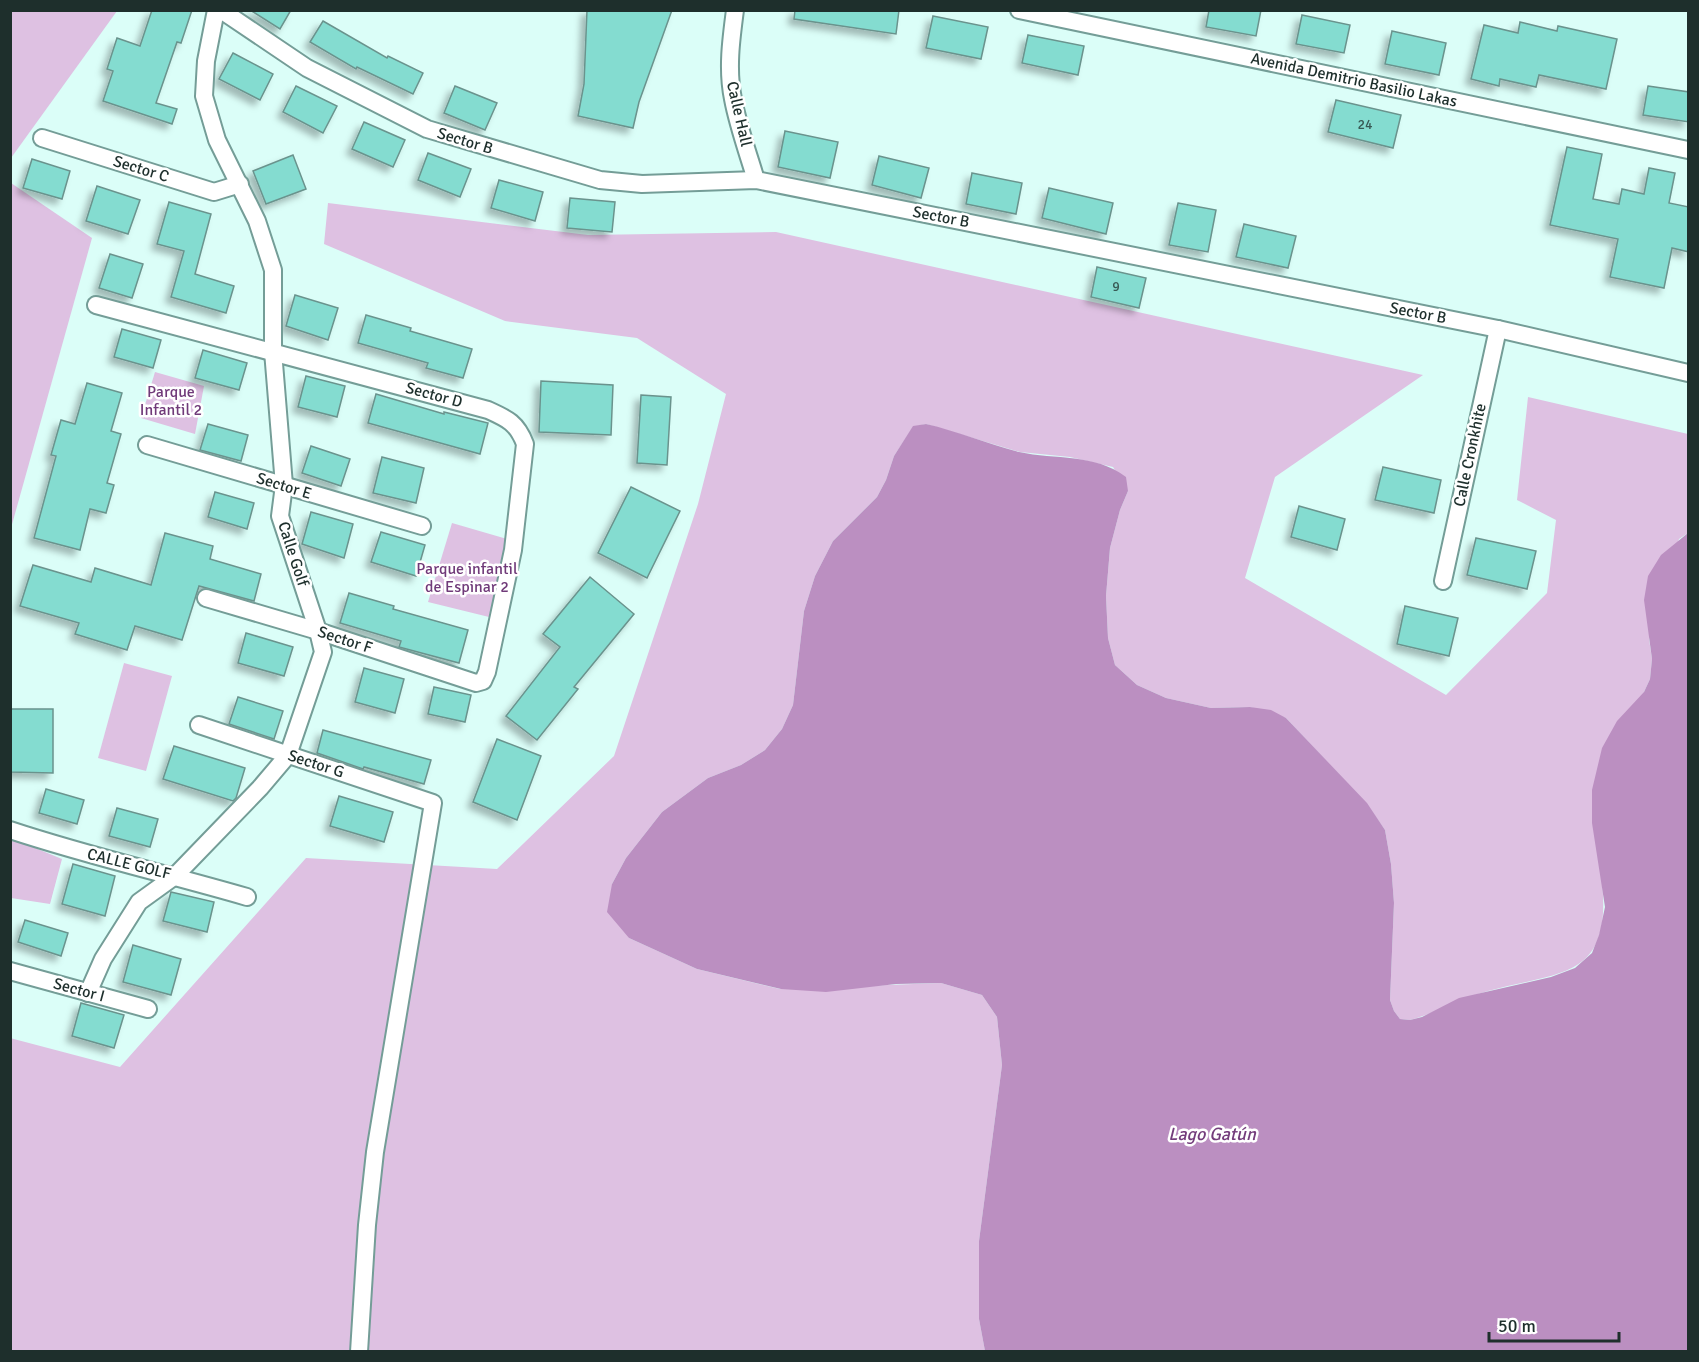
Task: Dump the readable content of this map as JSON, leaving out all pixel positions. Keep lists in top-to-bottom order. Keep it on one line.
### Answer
{"streets":{"street":["Avenida Demitrio Basilio Lakas","Calle Hall","Sector B","Sector C","Sector D","Calle Cronkhite","Sector E","Calle Golf","Sector F","Sector G","CALLE GOLF","Sector I"]},"crossings":[["Calle Hall","Sector B"],["Sector B","Calle Cronkhite"],["Sector C","Calle Golf"],["Sector D","Calle Golf"],["Sector D","Sector F"],["Sector E","Calle Golf"],["Calle Golf","Sector F"],["Calle Golf","Sector G"],["Calle Golf","CALLE GOLF"],["Calle Golf","Sector I"]],"water":["Lago Gatún"],"parks":["Parque Infantil 2","Parque infantil de Espinar 2"],"house_numbers":["24","9"],"scale_bar":"50 m"}
